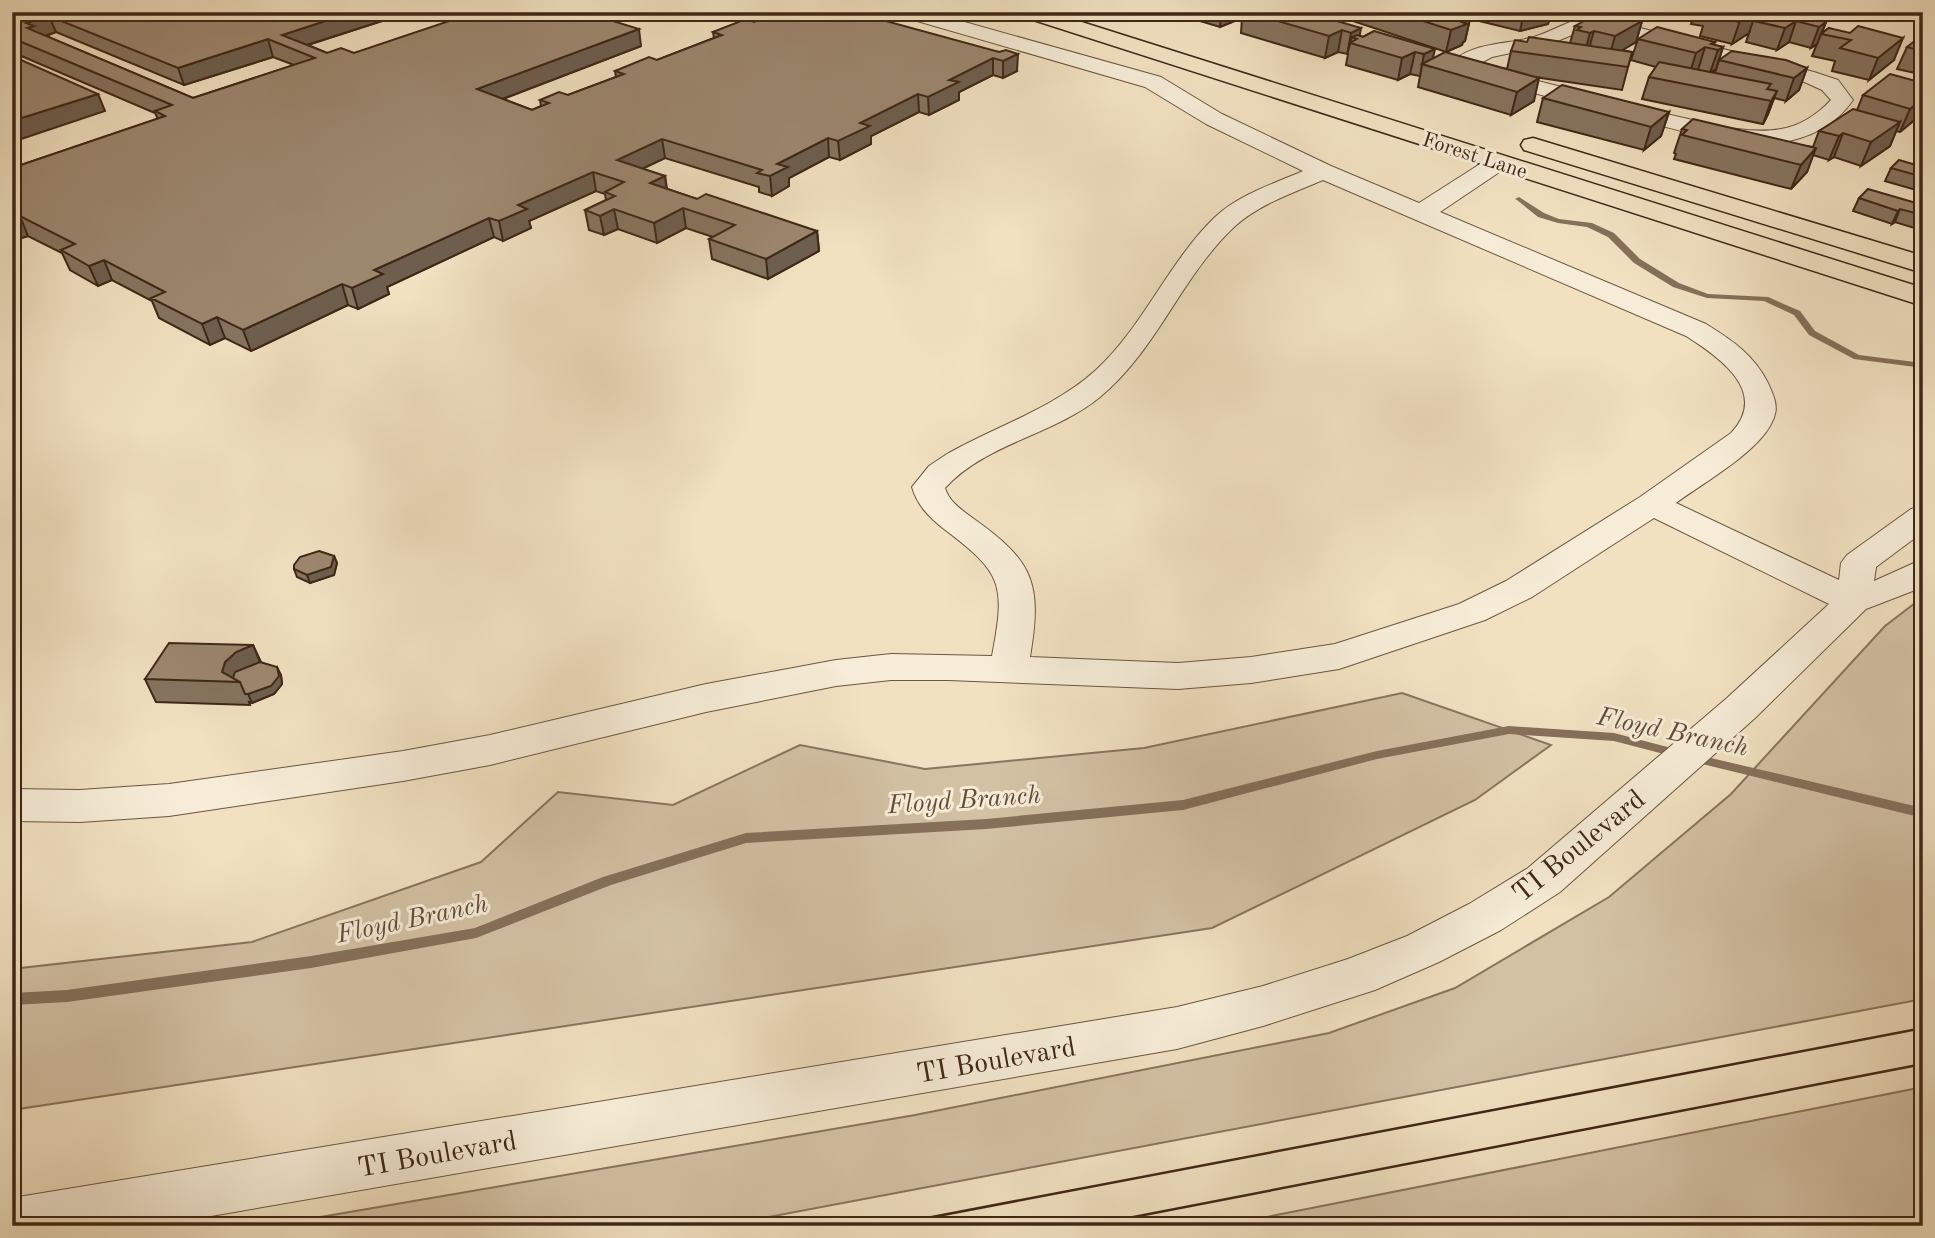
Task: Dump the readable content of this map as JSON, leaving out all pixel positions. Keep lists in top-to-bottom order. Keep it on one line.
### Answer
{"streets":{"main road":["Forest Lane"],"street":["TI Boulevard"]},"water":["Floyd Branch"]}
